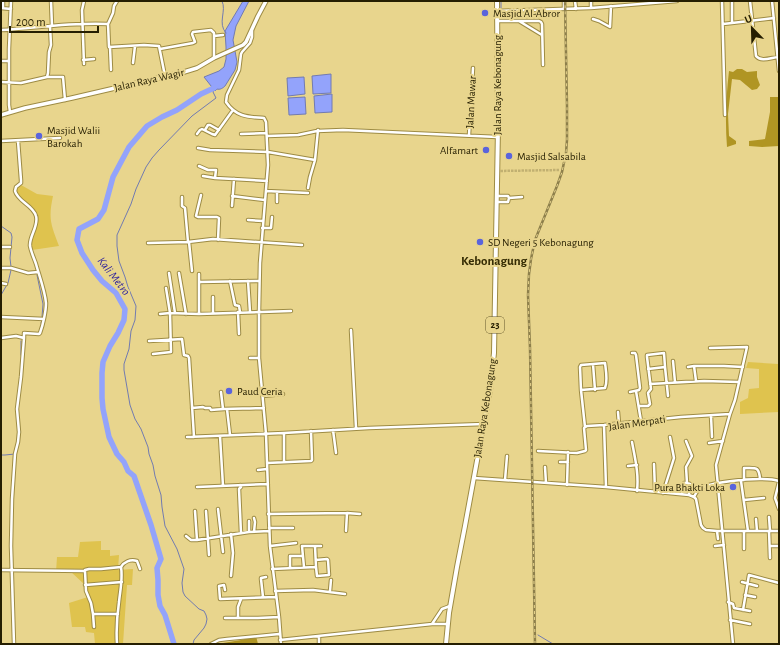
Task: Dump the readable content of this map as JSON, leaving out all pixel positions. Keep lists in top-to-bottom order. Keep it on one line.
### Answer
{"streets":{"highway":["Jalan Raya Kebonagung","23"],"main road":["Jalan Raya Wagir"],"street":["Jalan Mawar","Jalan Merpati"]},"districts":["Kebonagung"],"water":["Kali Metro"],"places":["Masjid Al-Abror","Masjid Walii Barokah","Alfamart","Masjid Salsabila","SD Negeri 5 Kebonagung","Paud Ceria","Pura Bhakti Loka"],"scale_bar":"200 m","north":"top left"}
